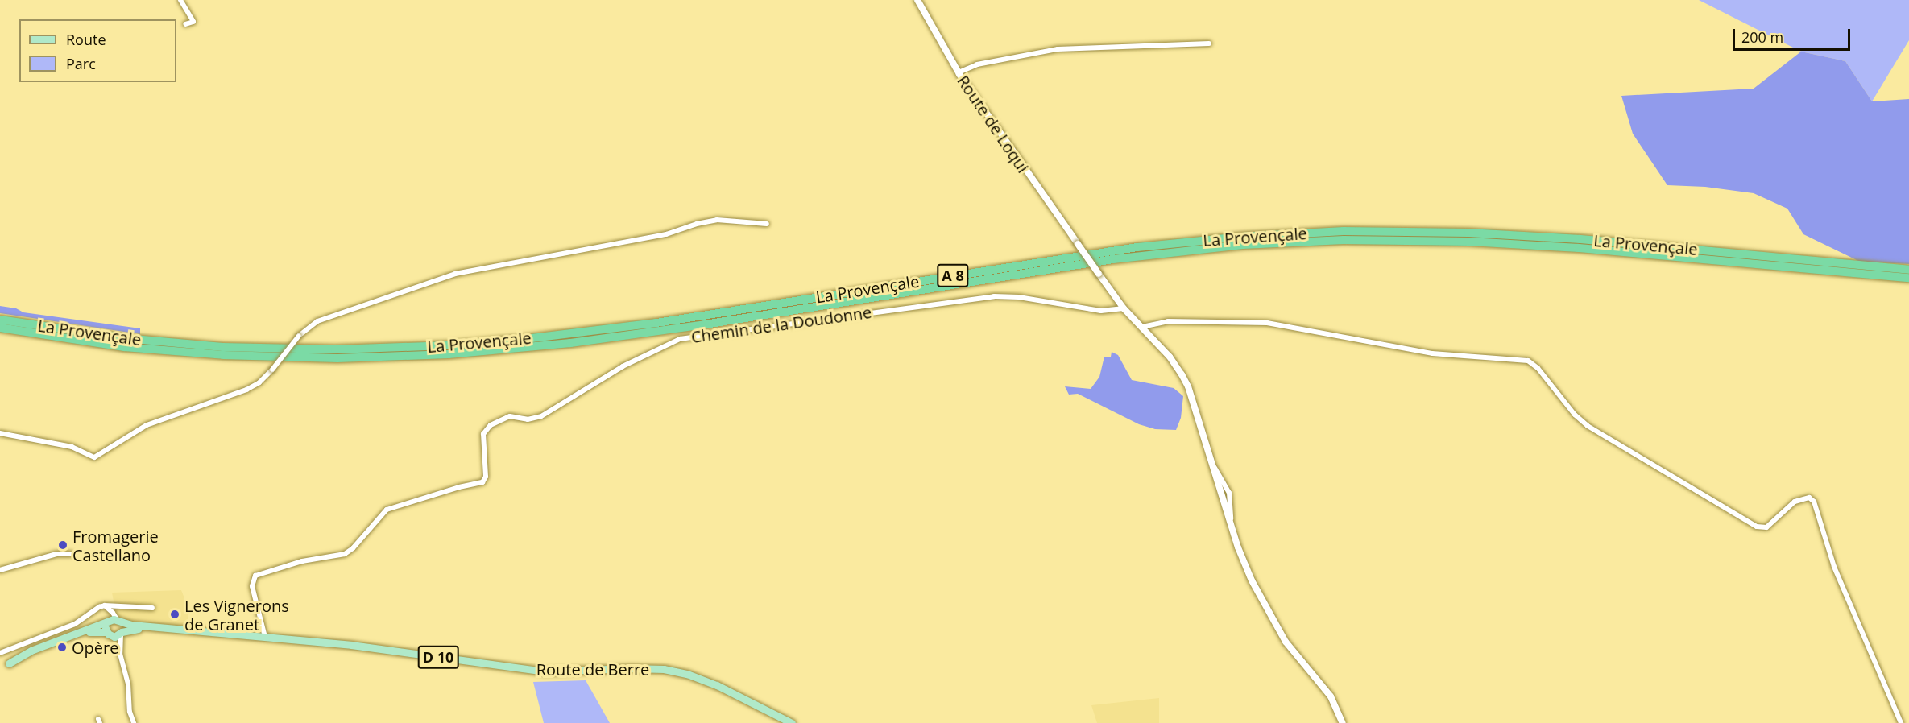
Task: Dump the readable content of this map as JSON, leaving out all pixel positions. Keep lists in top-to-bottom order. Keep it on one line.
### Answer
{"streets":{"highway":["La Provençale","A 8"],"main road":["D 10","Route de Berre"],"street":["Route de Loqui","Chemin de la Doudonne"]},"crossings":[["Route de Loqui","Chemin de la Doudonne"],["Chemin de la Doudonne","Route de Berre"]],"places":["Fromagerie Castellano","Les Vignerons de Granet","Opère"],"legend":["Route","Parc"],"scale_bar":"200 m"}
